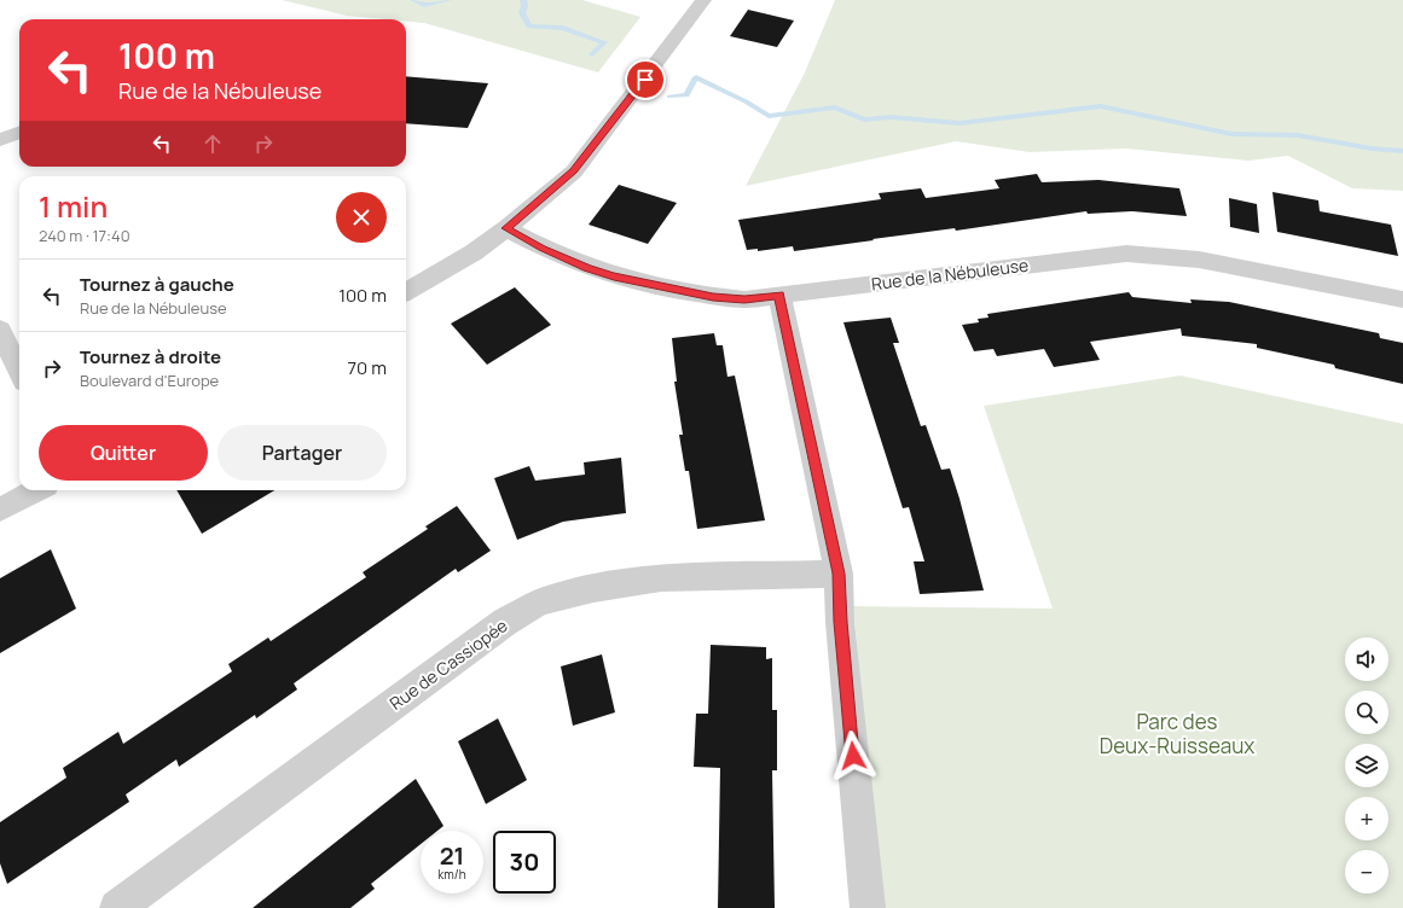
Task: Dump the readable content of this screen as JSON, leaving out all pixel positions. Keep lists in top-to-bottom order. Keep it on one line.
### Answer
{"streets":{"street":["Rue de la Nébuleuse","Rue de Cassiopée"]},"parks":["Parc des Deux-Ruisseaux"],"page":{"turn":["100 m","Rue de la Nébuleuse"],"heading":["1 min","240 m · 17:40"],"list":[{"name":"Tournez à gauche","note":"Rue de la Nébuleuse","value":"100 m"},{"name":"Tournez à droite","note":"Boulevard d'Europe","value":"70 m"}],"buttons":["Quitter","Partager"],"map_buttons":["+","−"],"speed":"21 km/h","limit":"30"}}
